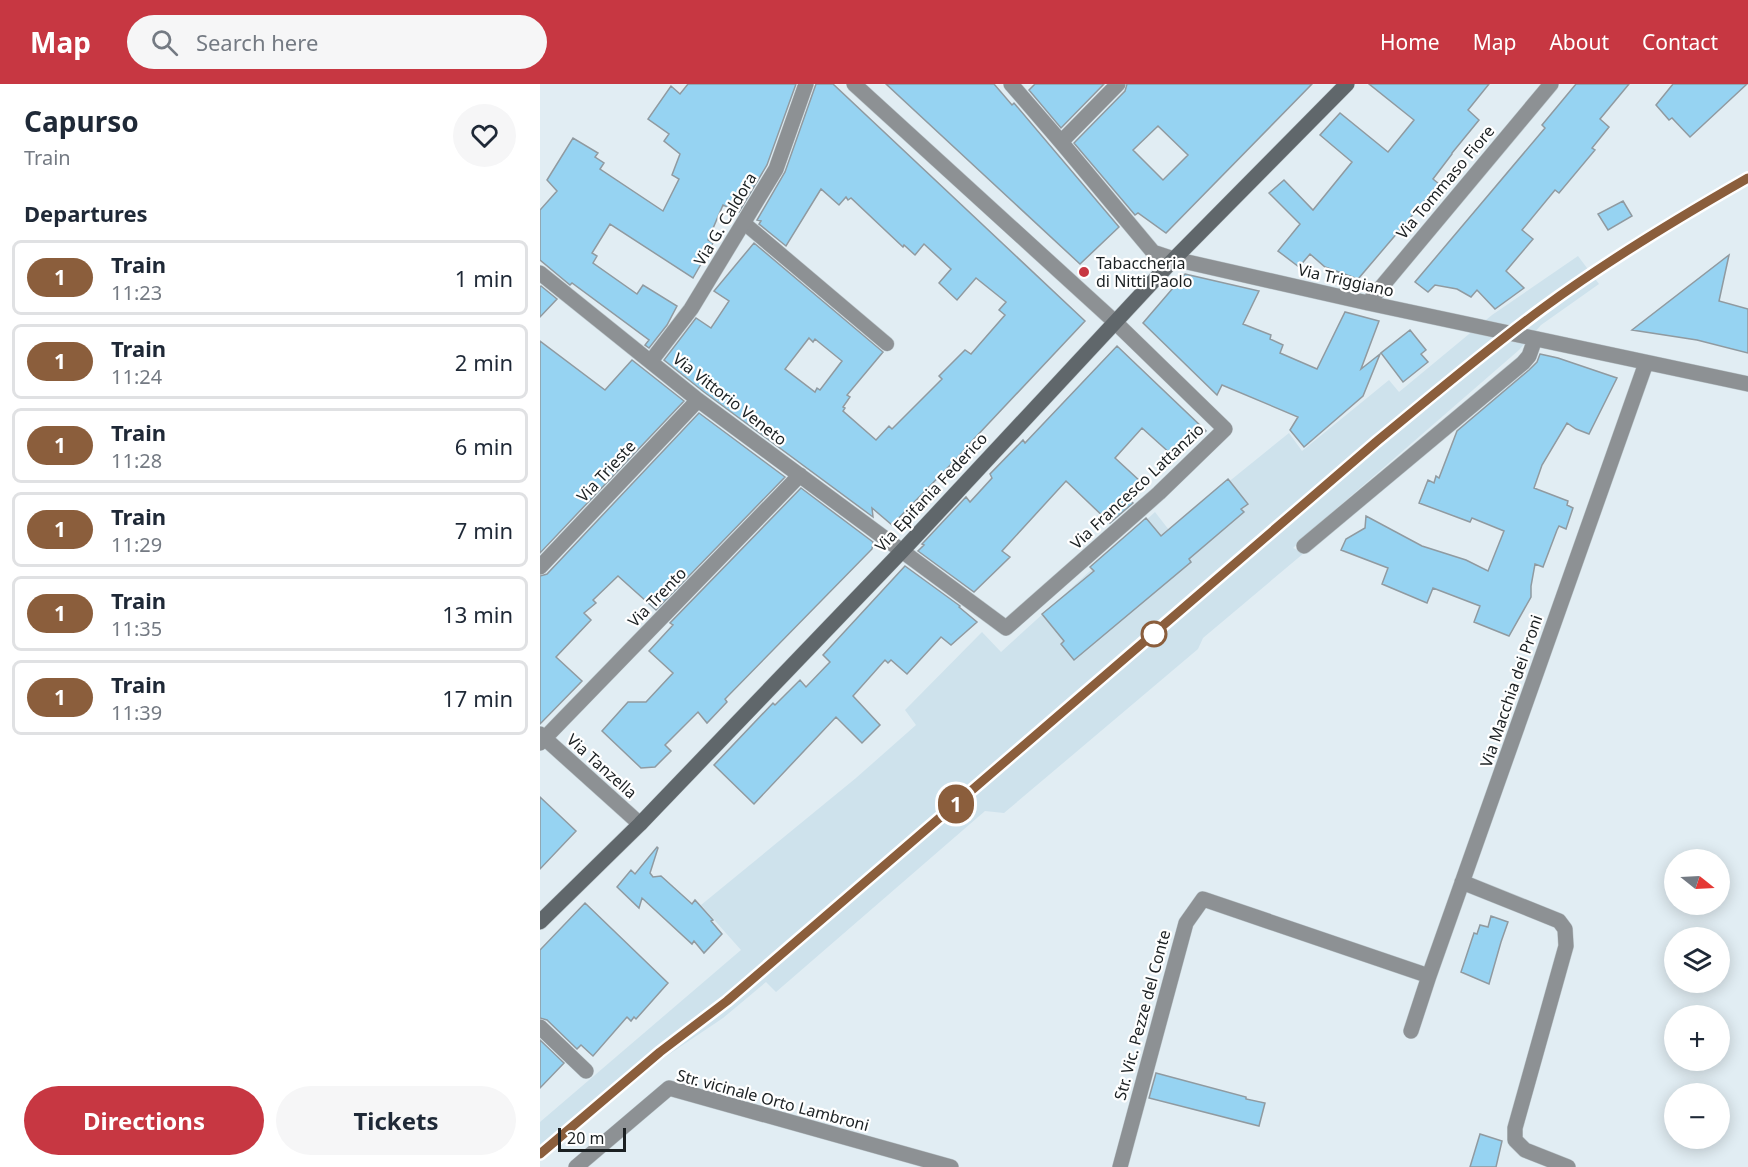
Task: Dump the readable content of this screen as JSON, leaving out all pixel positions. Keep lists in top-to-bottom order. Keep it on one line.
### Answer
{"streets":{"main road":["Via Epifania Federico"],"street":["Via Tommaso Fiore","Via G. Caldora","Via Triggiano","Via Vittorio Veneto","Via Trieste","Via Francesco Lattanzio","Via Trento","Via Macchia dei Proni","Via Tanzella","Str. Vic. Pezze del Conte","Str. vicinale Orto Lambroni"]},"crossings":[["Via Tommaso Fiore","Via Triggiano"],["Via G. Caldora","Via Vittorio Veneto"],["Via Triggiano","Via Epifania Federico"],["Via Triggiano","Via Macchia dei Proni"],["Via Vittorio Veneto","Via Trieste"],["Via Vittorio Veneto","Via Francesco Lattanzio"],["Via Vittorio Veneto","Via Epifania Federico"],["Via Vittorio Veneto","Via Trento"],["Via Francesco Lattanzio","Via Epifania Federico"],["Via Epifania Federico","Via Tanzella"],["Via Trento","Via Tanzella"],["Via Macchia dei Proni","Str. Vic. Pezze del Conte"]],"places":["Tabaccheria di Nitti Paolo"],"scale_bar":"20 m","north":"right","page":{"header":"Map","search":"Search here","nav":["Home","Map","About","Contact"],"heading":[["Capurso","Train"],"Departures"],"on_map":"1","list":[{"mark":"1","name":"Train","note":"11:23","value":"1 min"},{"mark":"1","name":"Train","note":"11:24","value":"2 min"},{"mark":"1","name":"Train","note":"11:28","value":"6 min"},{"mark":"1","name":"Train","note":"11:29","value":"7 min"},{"mark":"1","name":"Train","note":"11:35","value":"13 min"},{"mark":"1","name":"Train","note":"11:39","value":"17 min"}],"map_buttons":["+","−"],"buttons":["Directions","Tickets"],"scale":"20 m"}}
